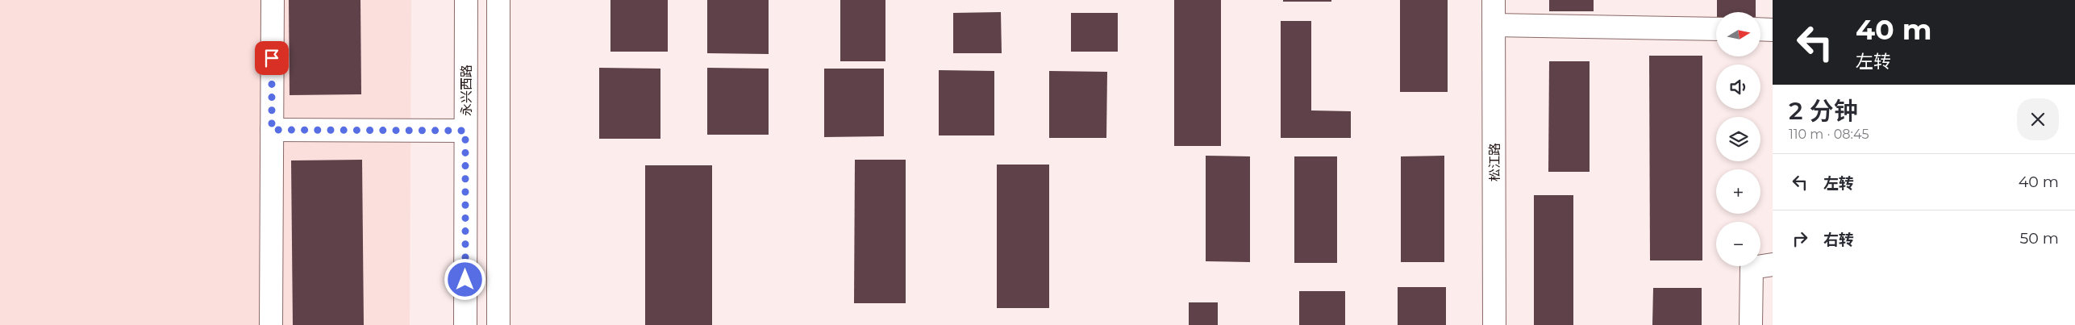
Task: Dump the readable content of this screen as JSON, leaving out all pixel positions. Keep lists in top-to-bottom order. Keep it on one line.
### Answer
{"streets":{"main road":["永兴西路","松江路"]},"north":"right","page":{"turn":["40 m","左转"],"map_buttons":["+","−"],"heading":["2 分钟","110 m · 08:45"],"list":[{"name":"左转","value":"40 m"},{"name":"右转","value":"50 m"}]}}
